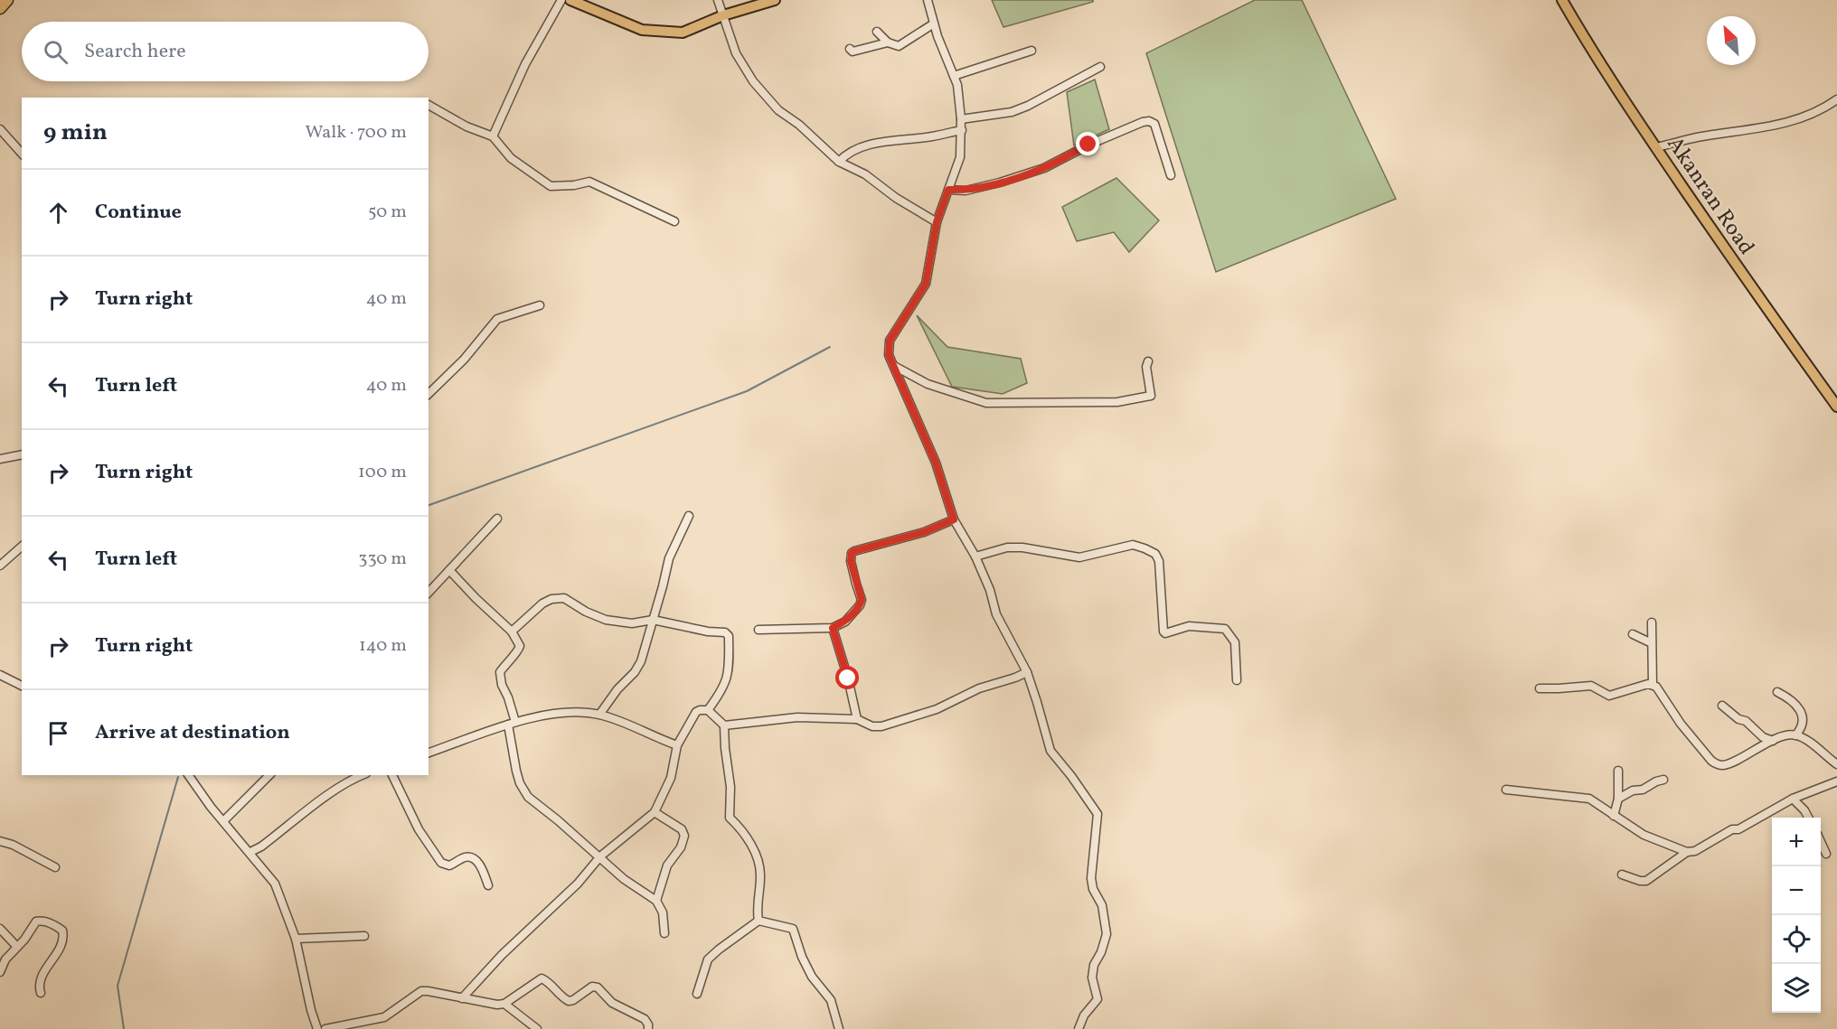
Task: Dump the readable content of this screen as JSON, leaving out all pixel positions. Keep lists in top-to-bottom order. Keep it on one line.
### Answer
{"streets":{"main road":["Akanran Road"]},"north":"top left","page":{"search":"Search here","heading":["9 min","Walk · 700 m"],"list":[["Continue","50 m"],["Turn right","40 m"],["Turn left","40 m"],["Turn right","100 m"],["Turn left","330 m"],["Turn right","140 m"],"Arrive at destination"],"map_buttons":["+","−"]}}
